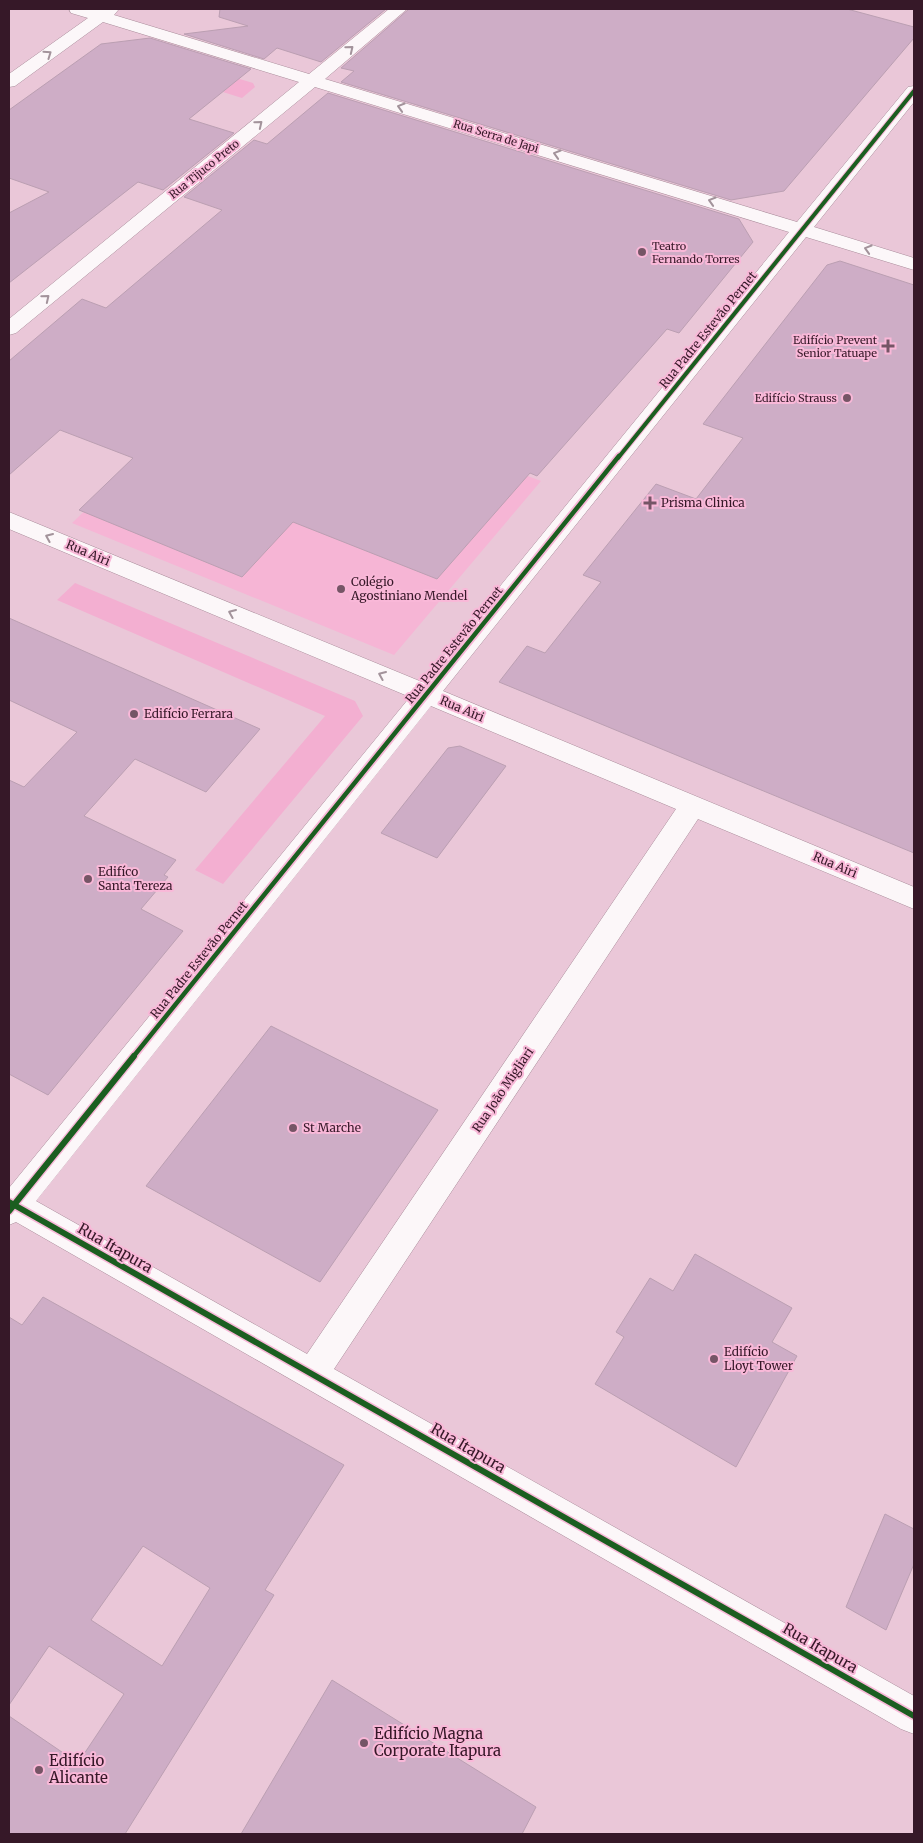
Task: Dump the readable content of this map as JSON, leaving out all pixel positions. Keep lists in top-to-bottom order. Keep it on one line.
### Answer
{"streets":{"street":["Rua Serra de Japi","Rua Tijuco Preto","Rua Padre Estevão Pernet","Rua Airi","Rua João Migliari","Rua Itapura"]},"crossings":[["Rua Serra de Japi","Rua Tijuco Preto"],["Rua Serra de Japi","Rua Padre Estevão Pernet"],["Rua Padre Estevão Pernet","Rua Airi"],["Rua Padre Estevão Pernet","Rua Itapura"],["Rua Airi","Rua João Migliari"],["Rua João Migliari","Rua Itapura"]],"one_way":["Rua Serra de Japi","Rua Tijuco Preto","Rua Airi"],"places":{"other":["Teatro Fernando Torres","Edifício Strauss","Colégio Agostiniano Mendel","Edifício Ferrara","Edifíco Santa Tereza","St Marche","Edifício Lloyt Tower","Edifício Magna Corporate Itapura","Edifício Alicante"],"health":["Edifício Prevent Senior Tatuape","Prisma Clinica"]}}
